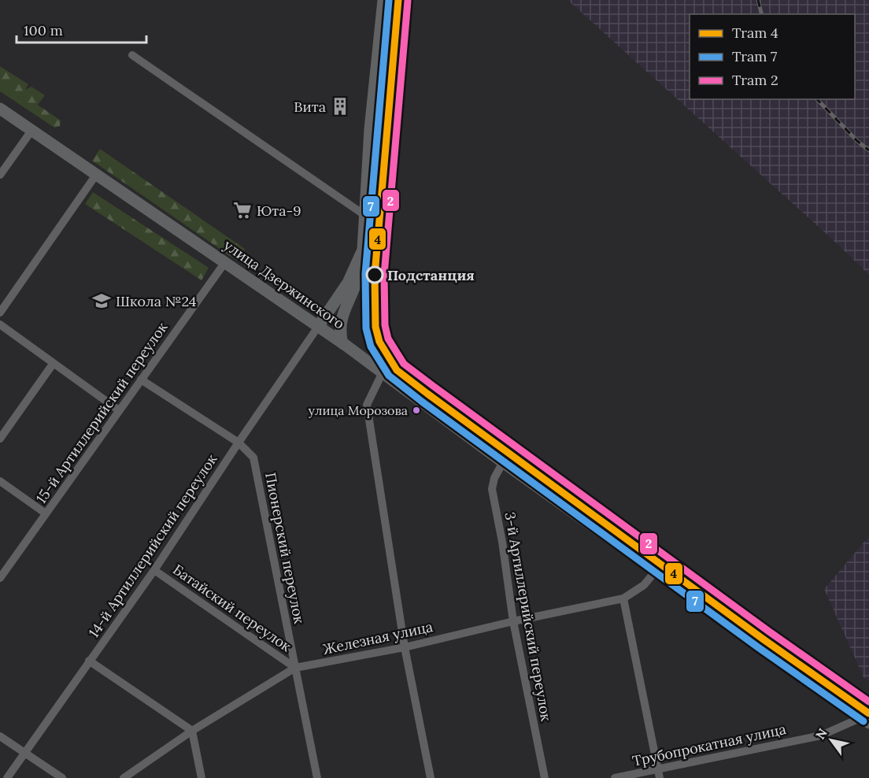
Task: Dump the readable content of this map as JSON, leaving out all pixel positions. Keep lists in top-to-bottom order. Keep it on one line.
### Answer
{"streets":{"main road":["улица Дзержинского"],"street":["15-й Артиллерийский переулок","14-й Артиллерийский переулок","Пионерский переулок","Батайский переулок","3-й Артиллерийский переулок","Железная улица","Трубопрокатная улица"]},"crossings":[["улица Дзержинского","15-й Артиллерийский переулок"],["улица Дзержинского","14-й Артиллерийский переулок"],["улица Дзержинского","3-й Артиллерийский переулок"],["улица Дзержинского","Железная улица"],["улица Дзержинского","Трубопрокатная улица"],["15-й Артиллерийский переулок","Пионерский переулок"],["14-й Артиллерийский переулок","Пионерский переулок"],["14-й Артиллерийский переулок","Батайский переулок"],["Пионерский переулок","Батайский переулок"],["Пионерский переулок","Железная улица"],["Батайский переулок","Железная улица"],["3-й Артиллерийский переулок","Железная улица"]],"places":{"building":["Вита"],"supermarket":["Юта-9"],"other":["Подстанция","улица Морозова"],"school or university":["Школа №24"]},"lines":["tram line 4","tram line 7","tram line 2"],"legend":["Tram 4","Tram 7","Tram 2"],"scale_bar":"100 m","north":"top left"}
